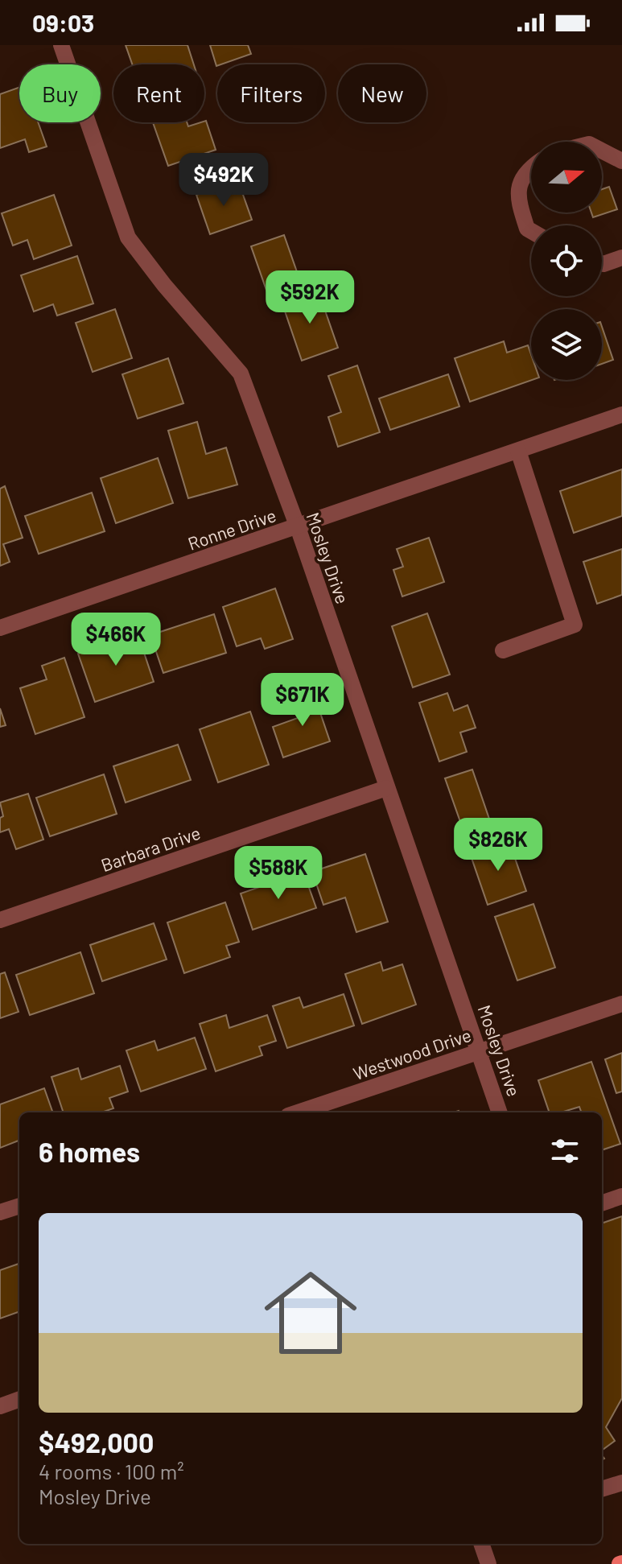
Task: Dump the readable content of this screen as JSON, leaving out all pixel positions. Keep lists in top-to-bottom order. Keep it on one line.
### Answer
{"streets":{"street":["Ronne Drive","Mosley Drive","Barbara Drive","Westwood Drive"]},"crossings":[["Ronne Drive","Mosley Drive"],["Mosley Drive","Barbara Drive"],["Mosley Drive","Westwood Drive"]],"north":"right","page":{"status":"09:03","chip":["Buy","Rent","Filters","New"],"price":["$492K","$592K","$466K","$671K","$826K","$588K"],"heading":"6 homes","list":[{"name":"$492,000","note":"4 rooms · 100 m² · Mosley Drive"}]}}
